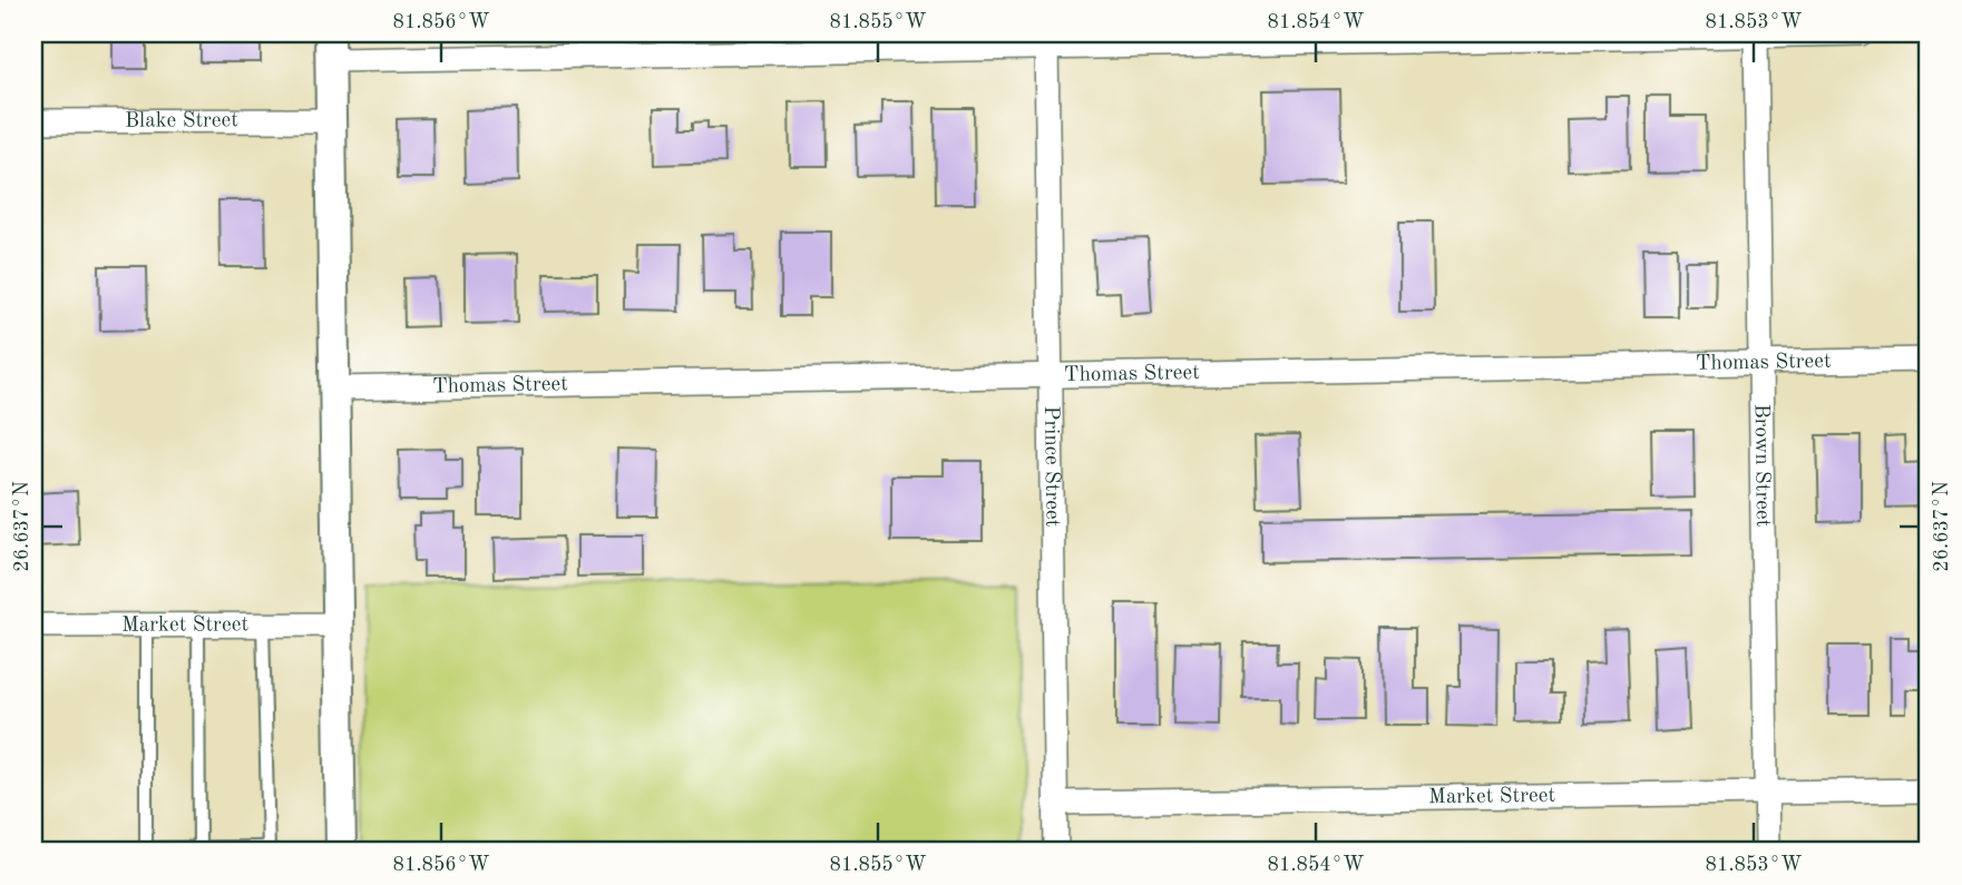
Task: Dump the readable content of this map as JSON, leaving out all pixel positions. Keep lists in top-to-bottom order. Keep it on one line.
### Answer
{"streets":{"street":["Blake Street","Thomas Street","Prince Street","Brown Street","Market Street"]},"crossings":[["Thomas Street","Prince Street"],["Thomas Street","Brown Street"],["Prince Street","Market Street"],["Brown Street","Market Street"]],"coordinates":["81.856°W","81.855°W","81.854°W","81.853°W","26.637°N"]}
